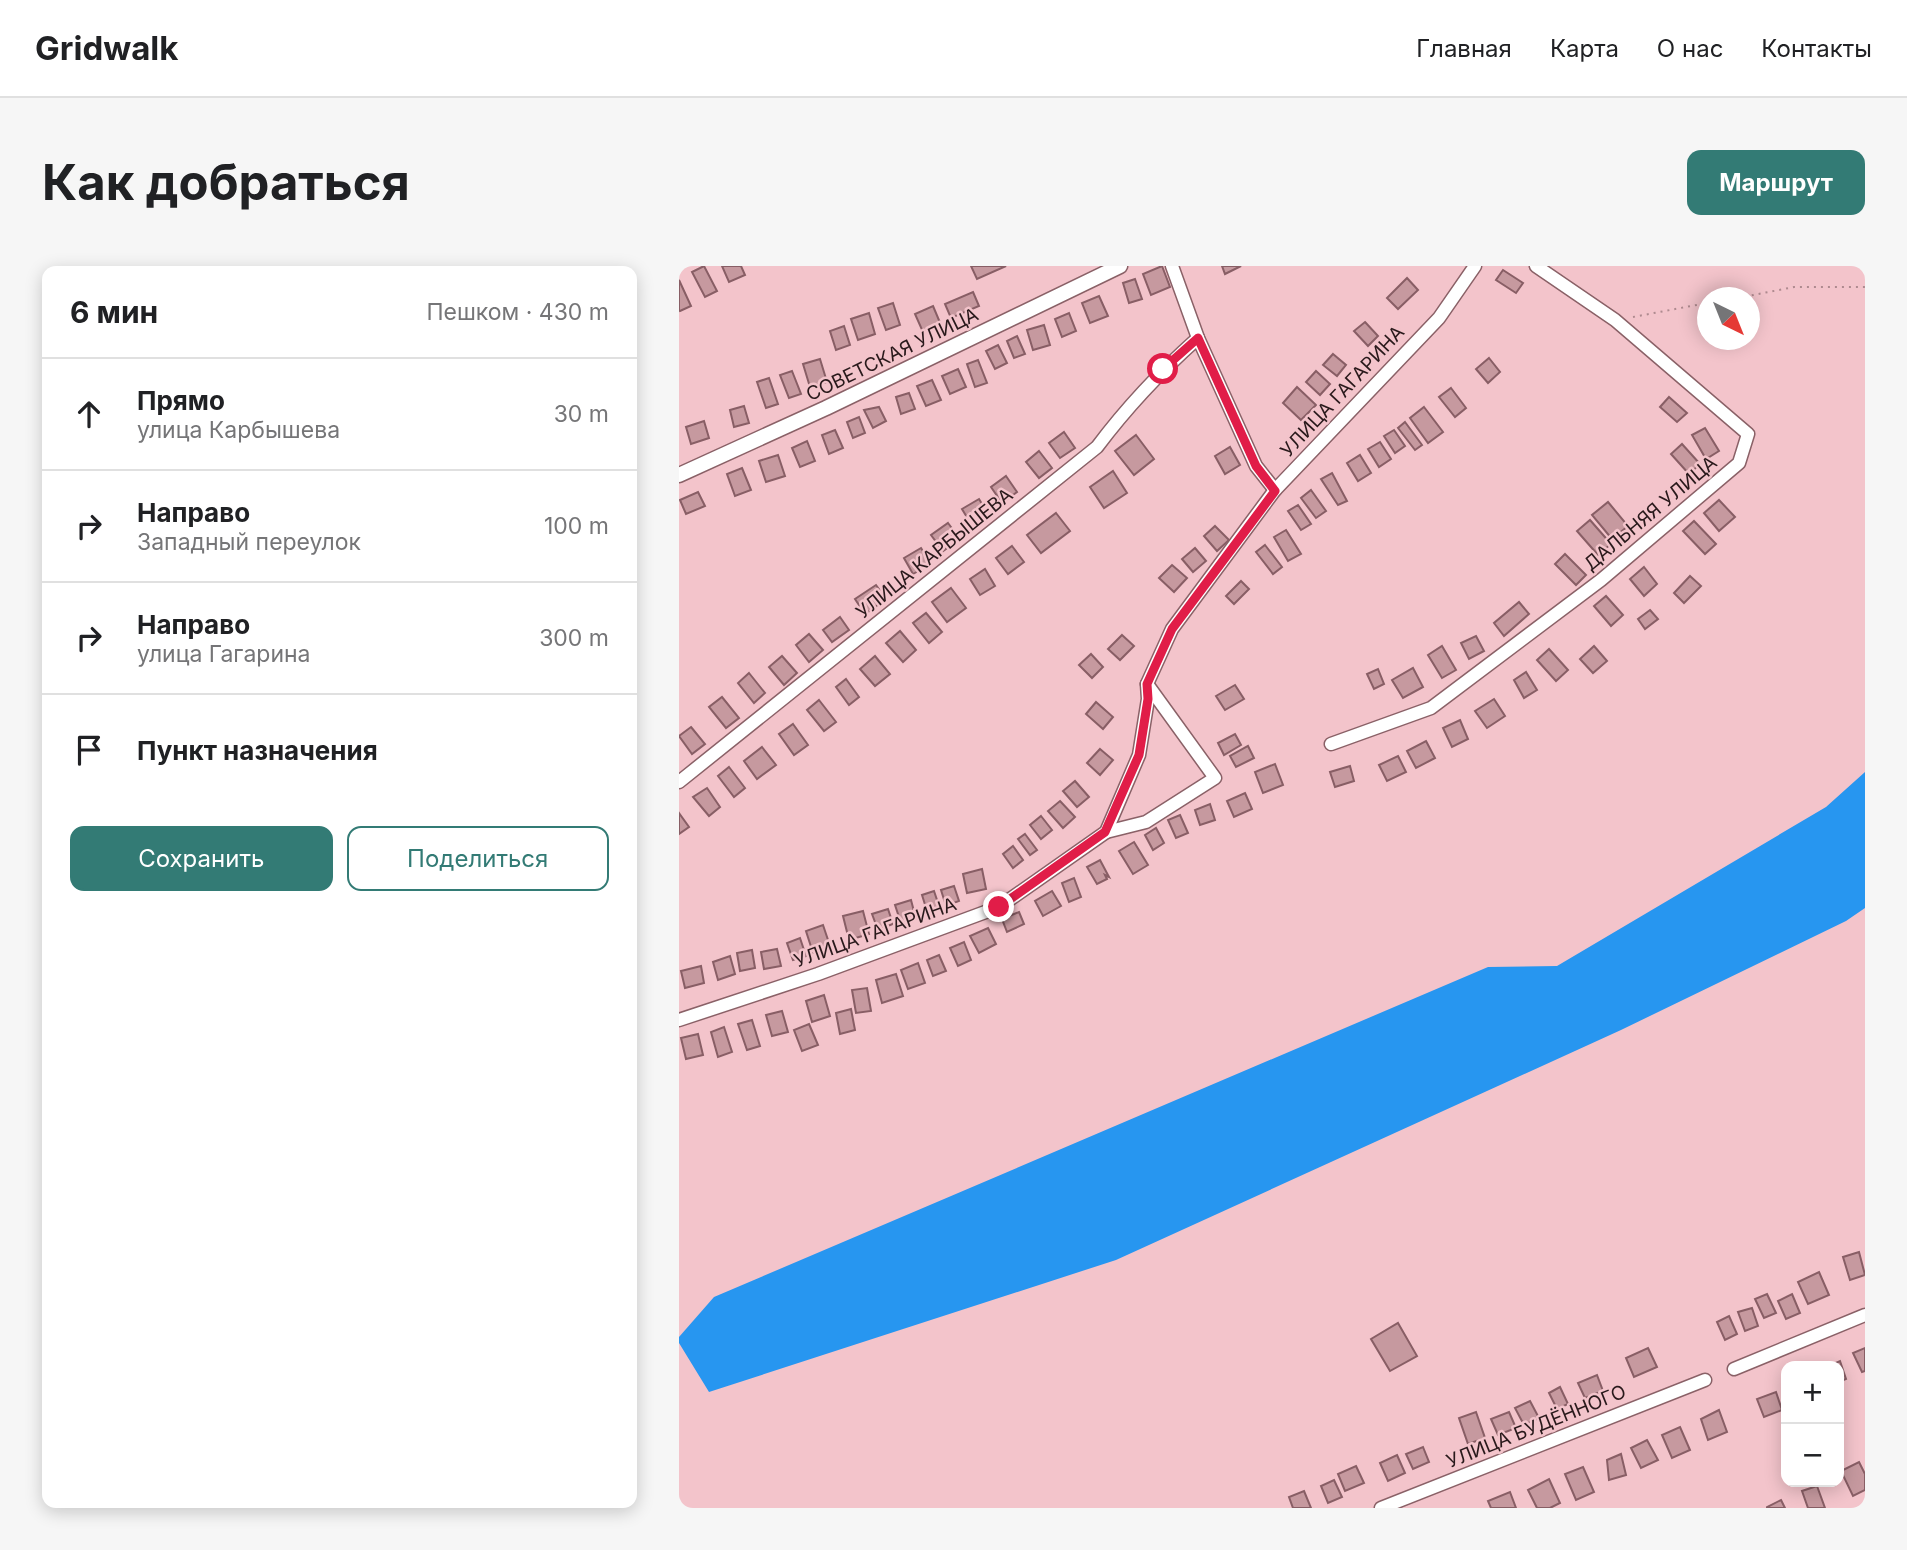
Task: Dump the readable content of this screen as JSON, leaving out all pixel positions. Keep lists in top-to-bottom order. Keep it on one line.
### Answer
{"streets":{"street":["СОВЕТСКАЯ УЛИЦА","УЛИЦА ГАГАРИНА","ДАЛЬНЯЯ УЛИЦА","УЛИЦА КАРБЫШЕВА","УЛИЦА БУДЁННОГО"]},"north":"bottom right","page":{"header":"Gridwalk","nav":["Главная","Карта","О нас","Контакты"],"buttons":["Маршрут",["Сохранить","Поделиться"]],"title":"Как добраться","heading":["6 мин","Пешком · 430 m"],"list":[["Прямо","улица Карбышева","30 m"],["Направо","Западный переулок","100 m"],["Направо","улица Гагарина","300 m"],"Пункт назначения"],"map_buttons":["+","−"]}}
